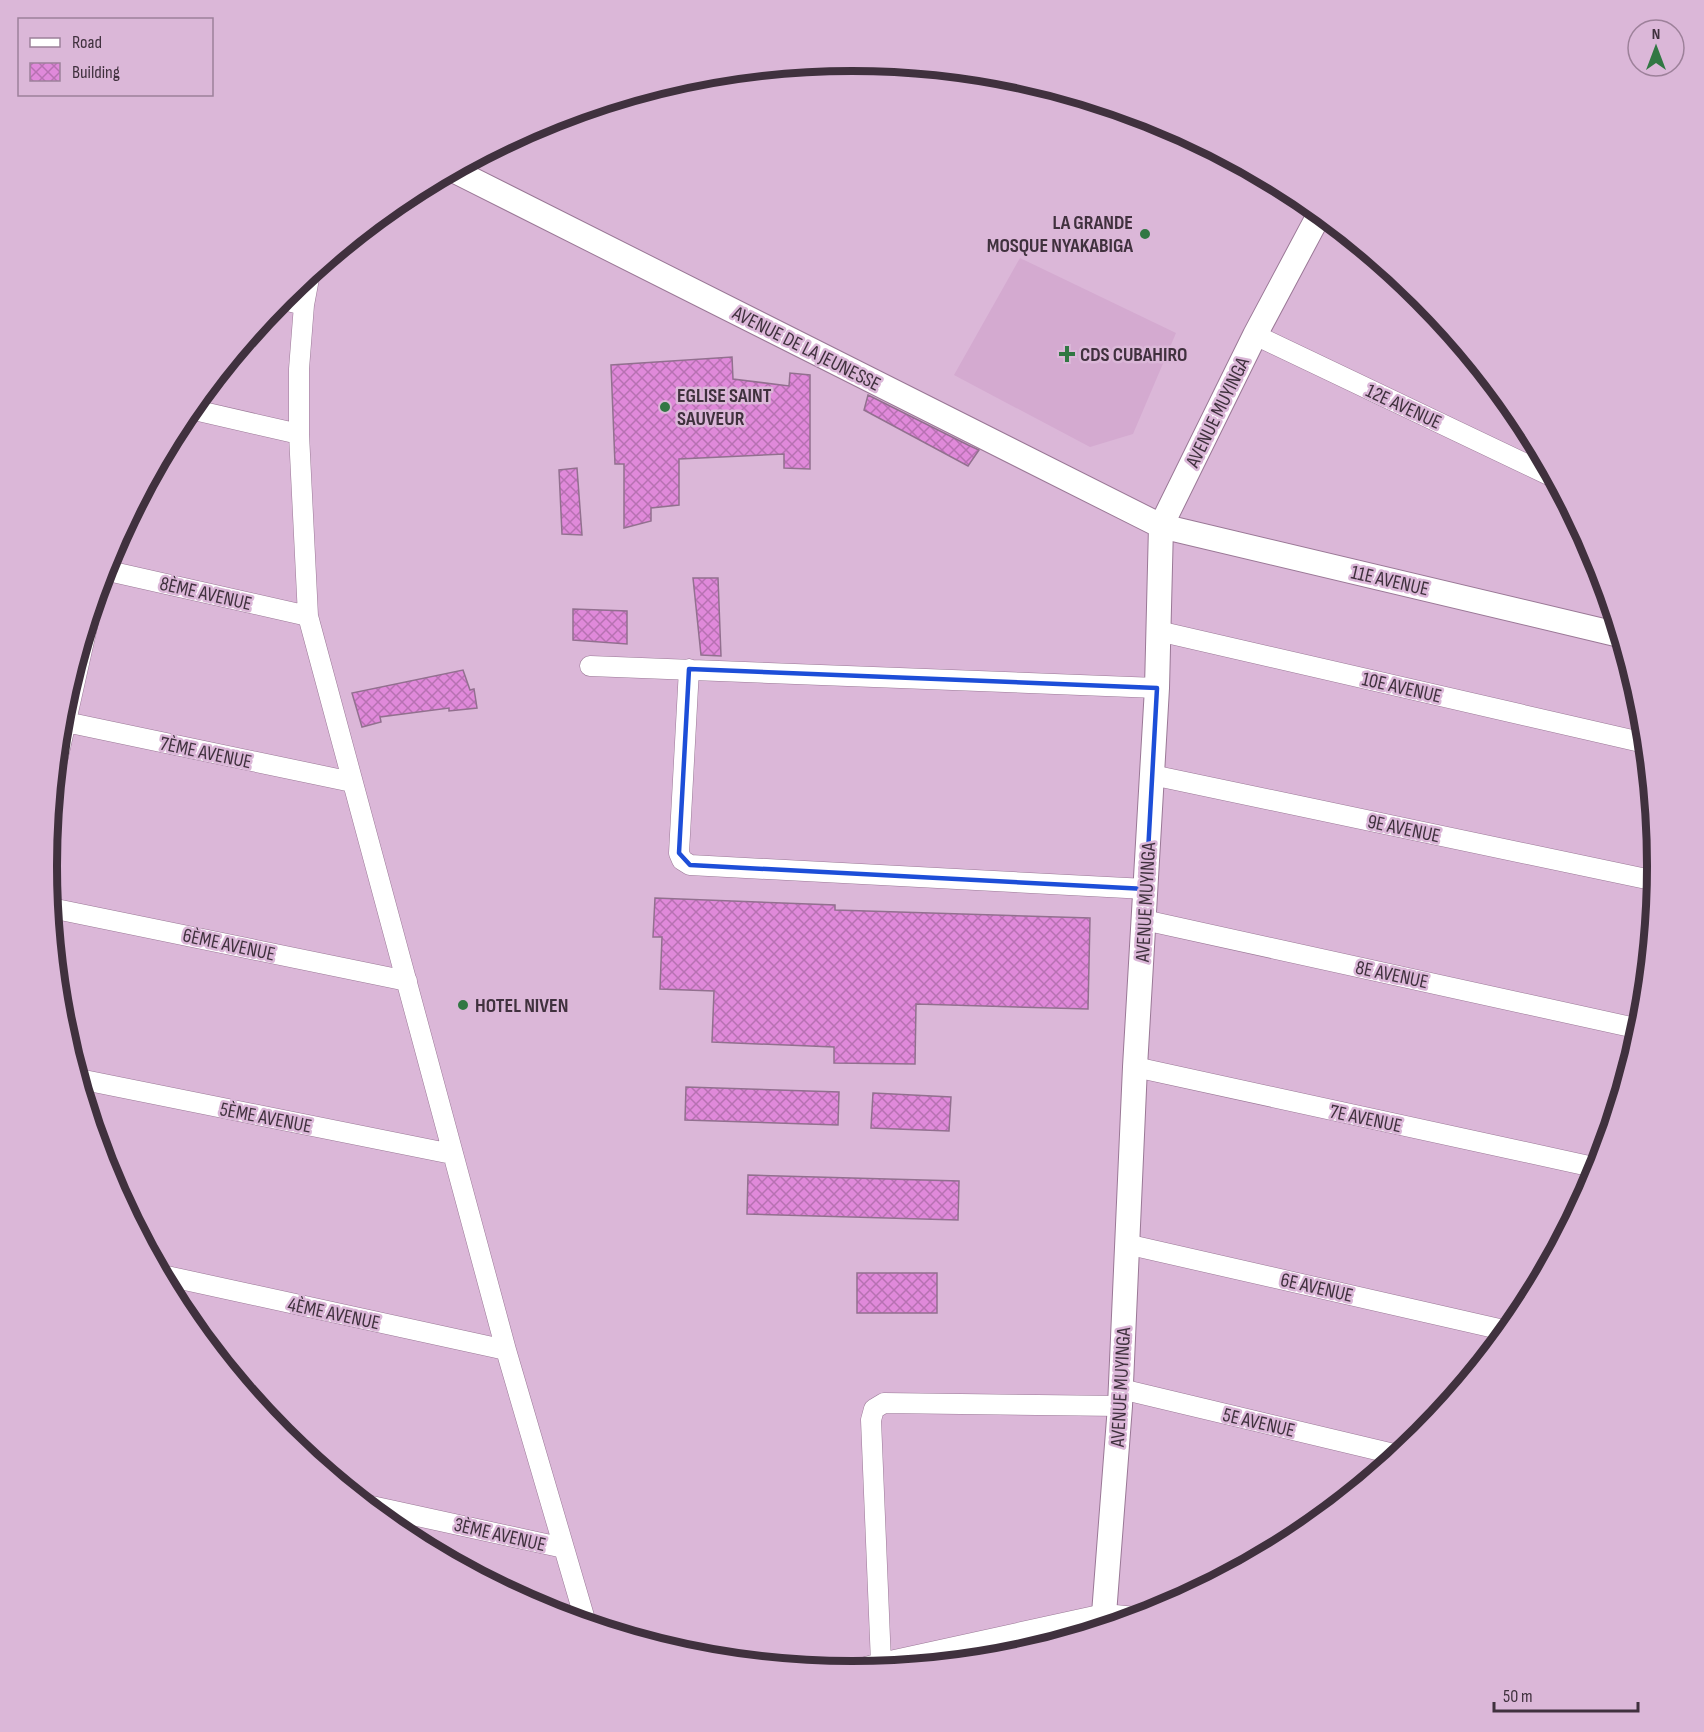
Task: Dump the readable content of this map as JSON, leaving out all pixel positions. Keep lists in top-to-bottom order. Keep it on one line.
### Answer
{"streets":{"street":["AVENUE DE LA JEUNESSE","12E AVENUE","AVENUE MUYINGA","11E AVENUE","8ÈME AVENUE","10E AVENUE","7ÈME AVENUE","9E AVENUE","6ÈME AVENUE","8E AVENUE","5ÈME AVENUE","7E AVENUE","6E AVENUE","4ÈME AVENUE","5E AVENUE","3ÈME AVENUE"]},"crossings":[["AVENUE DE LA JEUNESSE","AVENUE MUYINGA"],["AVENUE DE LA JEUNESSE","11E AVENUE"],["12E AVENUE","AVENUE MUYINGA"],["AVENUE MUYINGA","11E AVENUE"],["AVENUE MUYINGA","10E AVENUE"],["AVENUE MUYINGA","9E AVENUE"],["AVENUE MUYINGA","8E AVENUE"],["AVENUE MUYINGA","7E AVENUE"],["AVENUE MUYINGA","6E AVENUE"],["AVENUE MUYINGA","5E AVENUE"]],"places":{"other":["LA GRANDE MOSQUE NYAKABIGA","EGLISE SAINT SAUVEUR","HOTEL NIVEN"],"health":["CDS CUBAHIRO"]},"legend":["Road","Building"],"scale_bar":"50 m","north":"top"}
